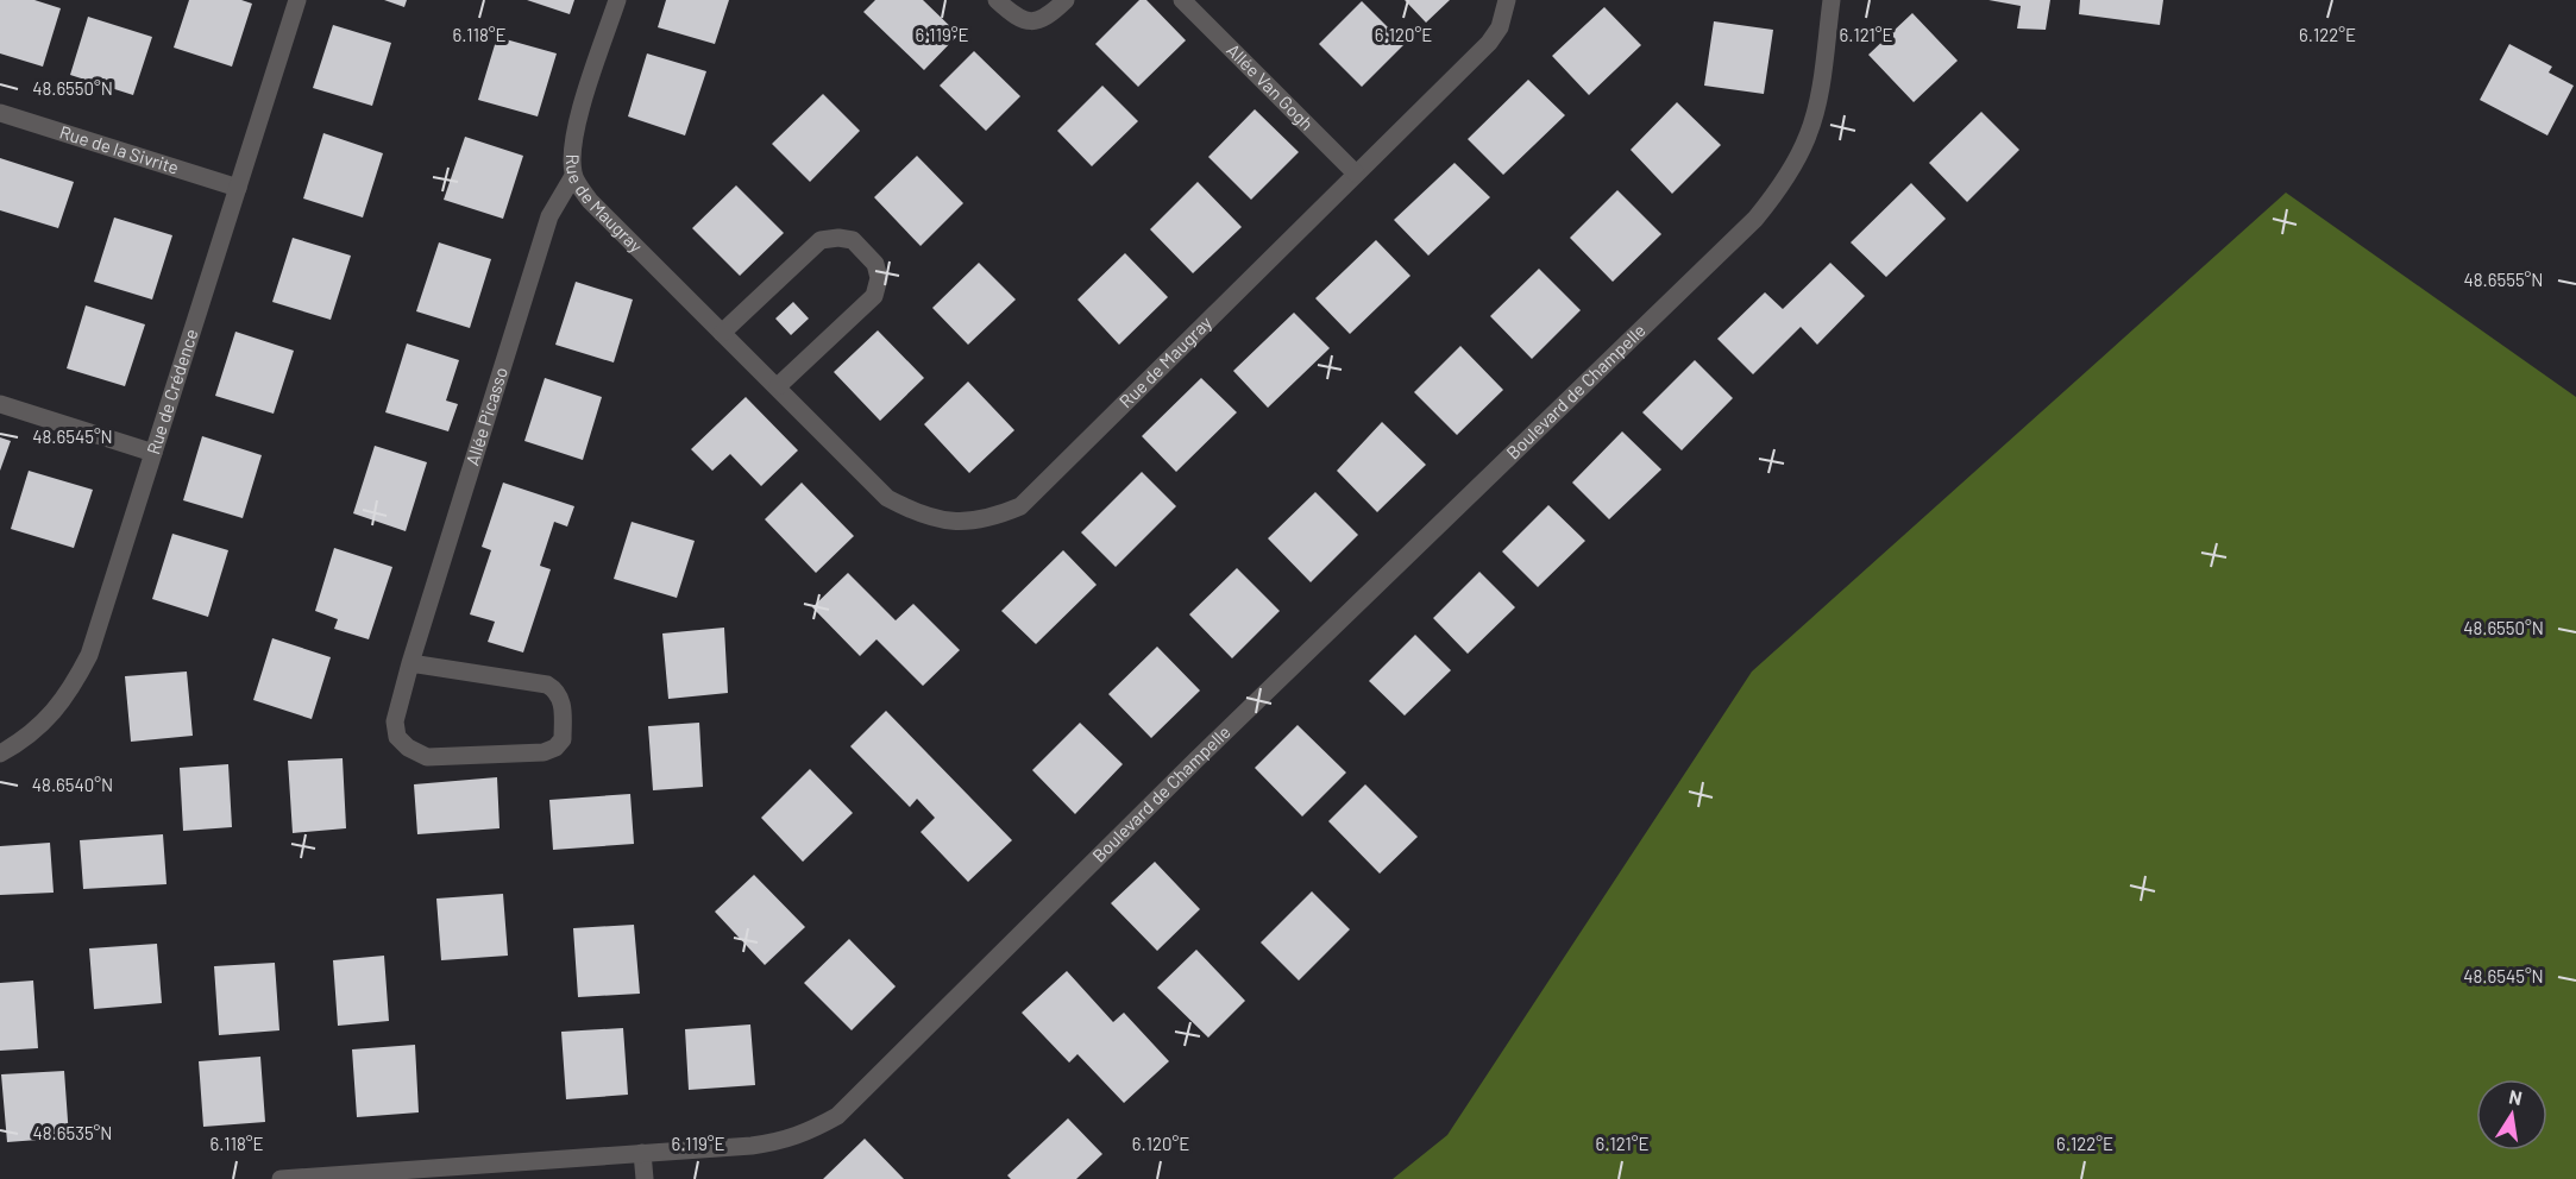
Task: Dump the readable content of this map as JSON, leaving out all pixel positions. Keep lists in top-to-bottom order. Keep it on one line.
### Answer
{"streets":{"street":["Allée Van Gogh","Rue de la Sivrite","Rue de Maugray","Boulevard de Champelle","Rue de Crédence","Allée Picasso"]},"crossings":[["Allée Van Gogh","Rue de Maugray"],["Rue de la Sivrite","Rue de Crédence"],["Rue de Maugray","Allée Picasso"]],"north":"top","coordinates":["6.118°E","6.119°E","6.120°E","6.121°E","6.122°E","48.6550°N","48.6555°N","48.6545°N","48.6540°N","48.6535°N"]}
